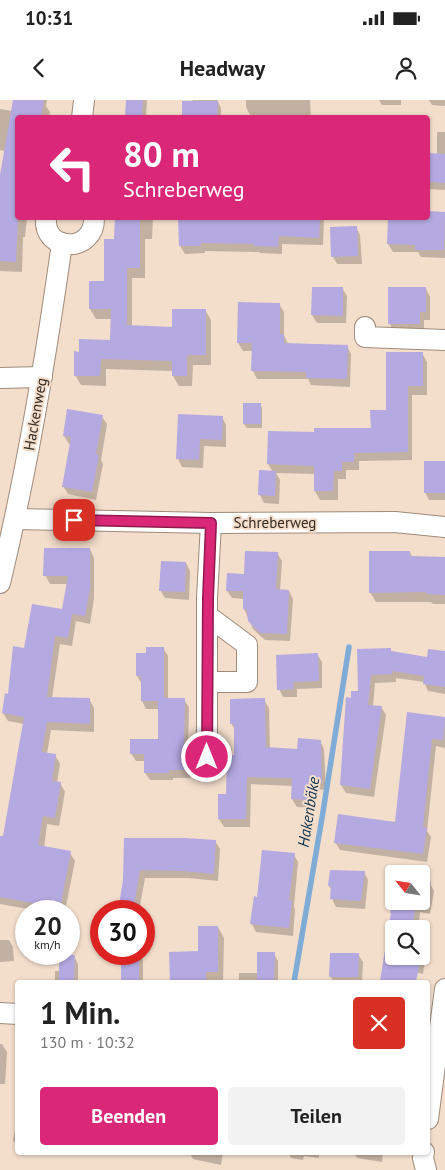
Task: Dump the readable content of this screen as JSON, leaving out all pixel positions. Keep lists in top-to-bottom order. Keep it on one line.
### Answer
{"streets":{"street":["Hackenweg","Schreberweg"]},"crossings":[["Hackenweg","Schreberweg"]],"water":["Hakenbäke"],"north":"top left","page":{"status":"10:31","header":"Headway","turn":["80 m","Schreberweg"],"speed":"20 km/h","limit":"30","heading":["1 Min.","130 m · 10:32"],"buttons":["Beenden","Teilen"]}}
